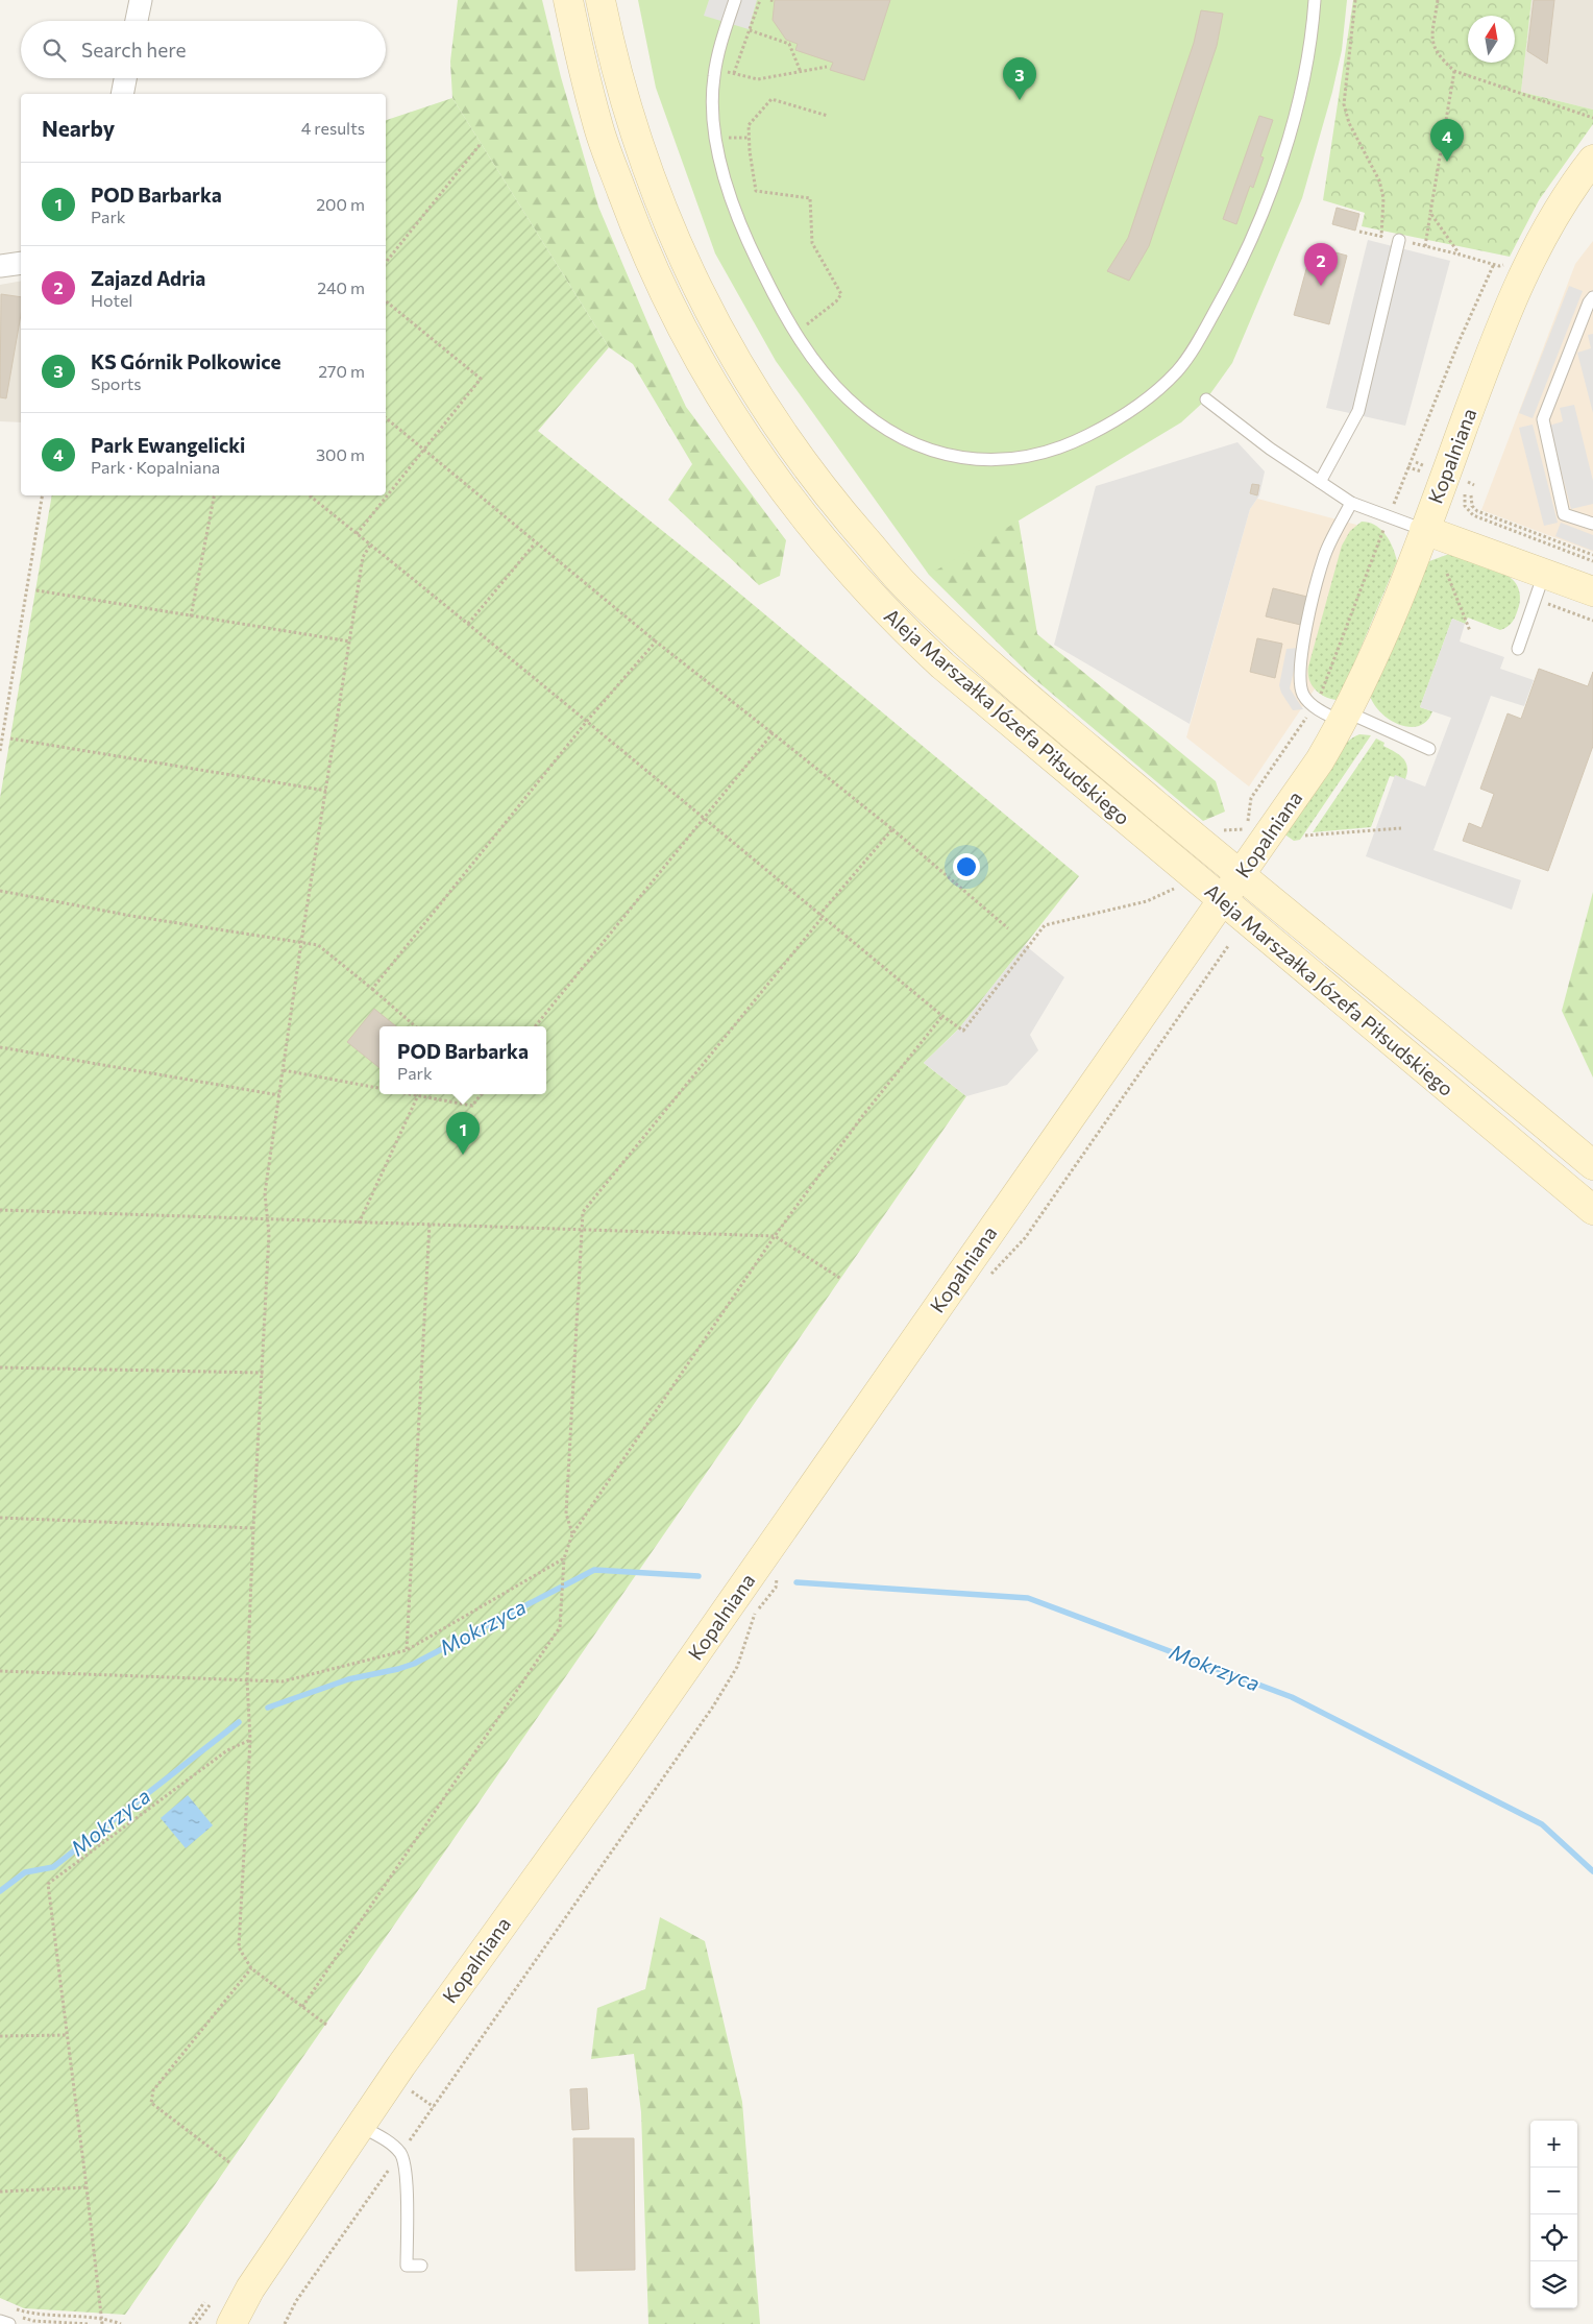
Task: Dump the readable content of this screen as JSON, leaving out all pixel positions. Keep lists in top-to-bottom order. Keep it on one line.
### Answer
{"streets":{"main road":["Kopalniana","Aleja Marszałka Józefa Piłsudskiego"]},"crossings":[["Kopalniana","Aleja Marszałka Józefa Piłsudskiego"]],"water":["Mokrzyca"],"north":"top","page":{"search":"Search here","pins":["3","4","2","1"],"heading":["Nearby","4 results"],"list":[{"mark":"1","name":"POD Barbarka","note":"Park","value":"200 m"},{"mark":"2","name":"Zajazd Adria","note":"Hotel","value":"240 m"},{"mark":"3","name":"KS Górnik Polkowice","note":"Sports","value":"270 m"},{"mark":"4","name":"Park Ewangelicki","note":"Park · Kopalniana","value":"300 m"}],"popup":["POD Barbarka","Park"],"map_buttons":["+","−"]}}
